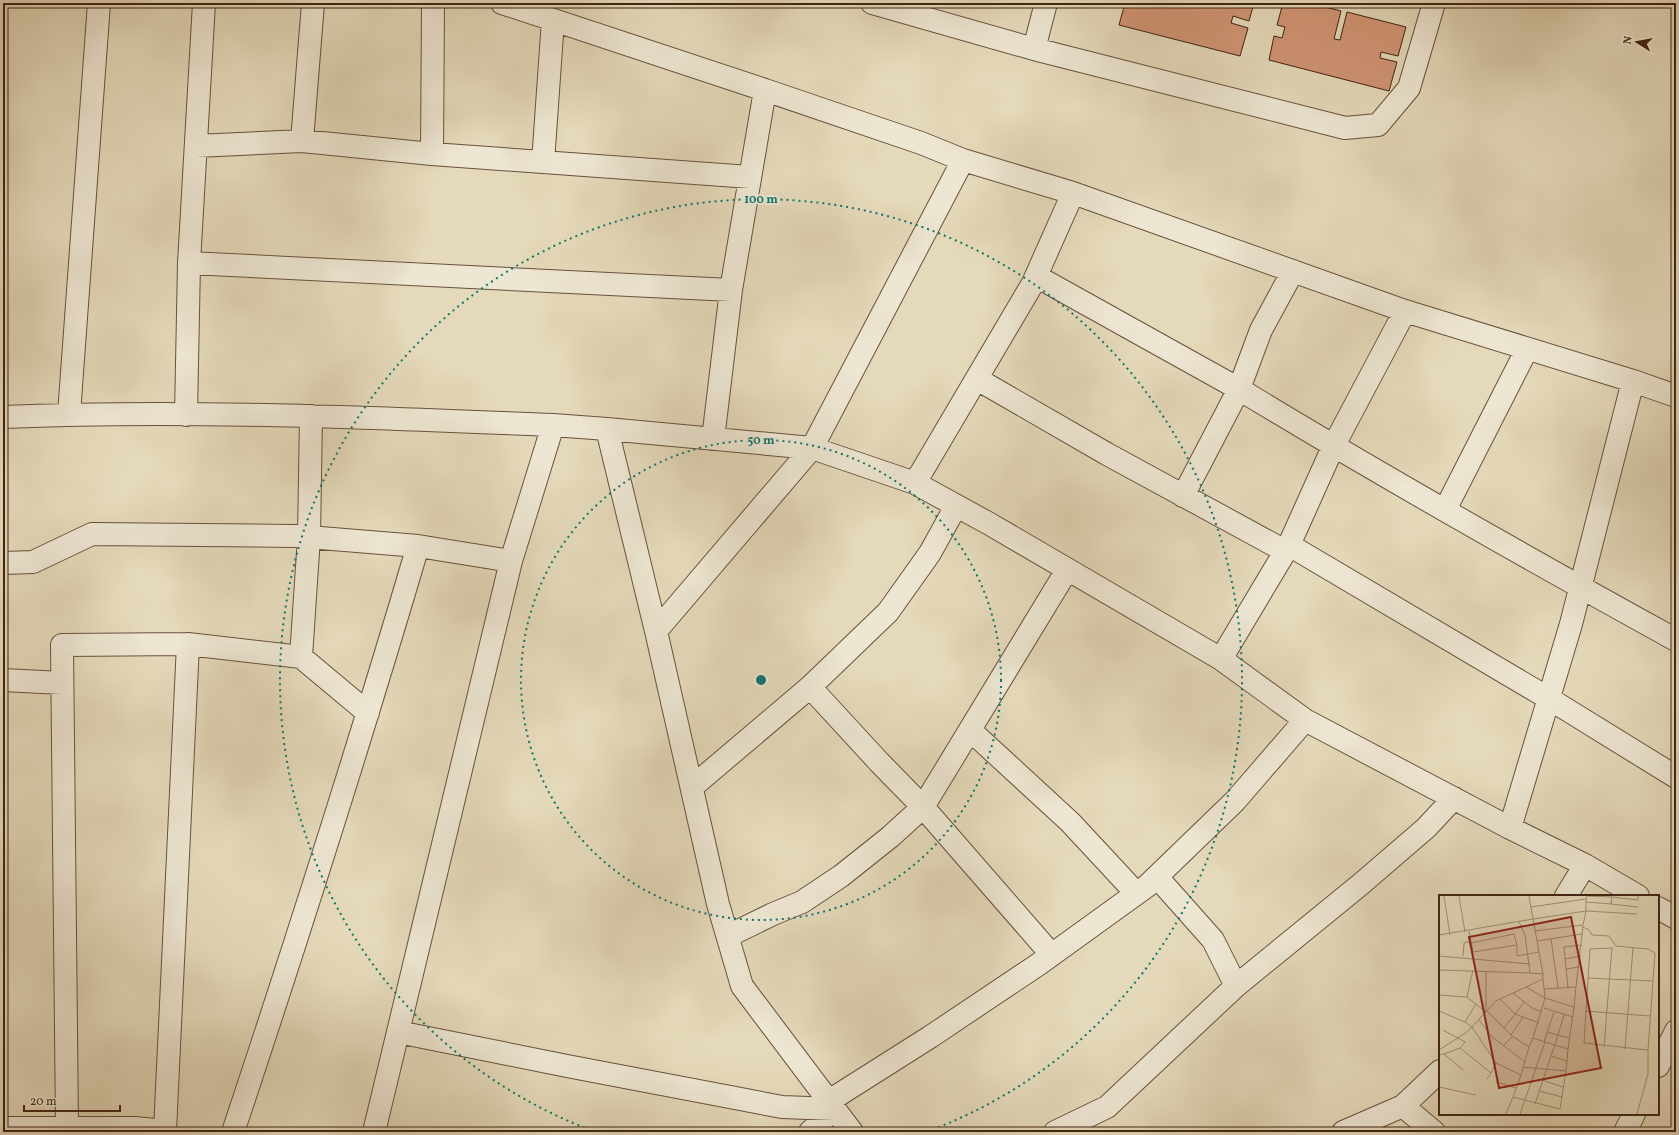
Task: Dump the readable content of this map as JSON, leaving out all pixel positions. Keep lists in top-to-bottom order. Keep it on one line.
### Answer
{"scale_bar":"20 m","north":"left","rings":["100 m","50 m"]}
